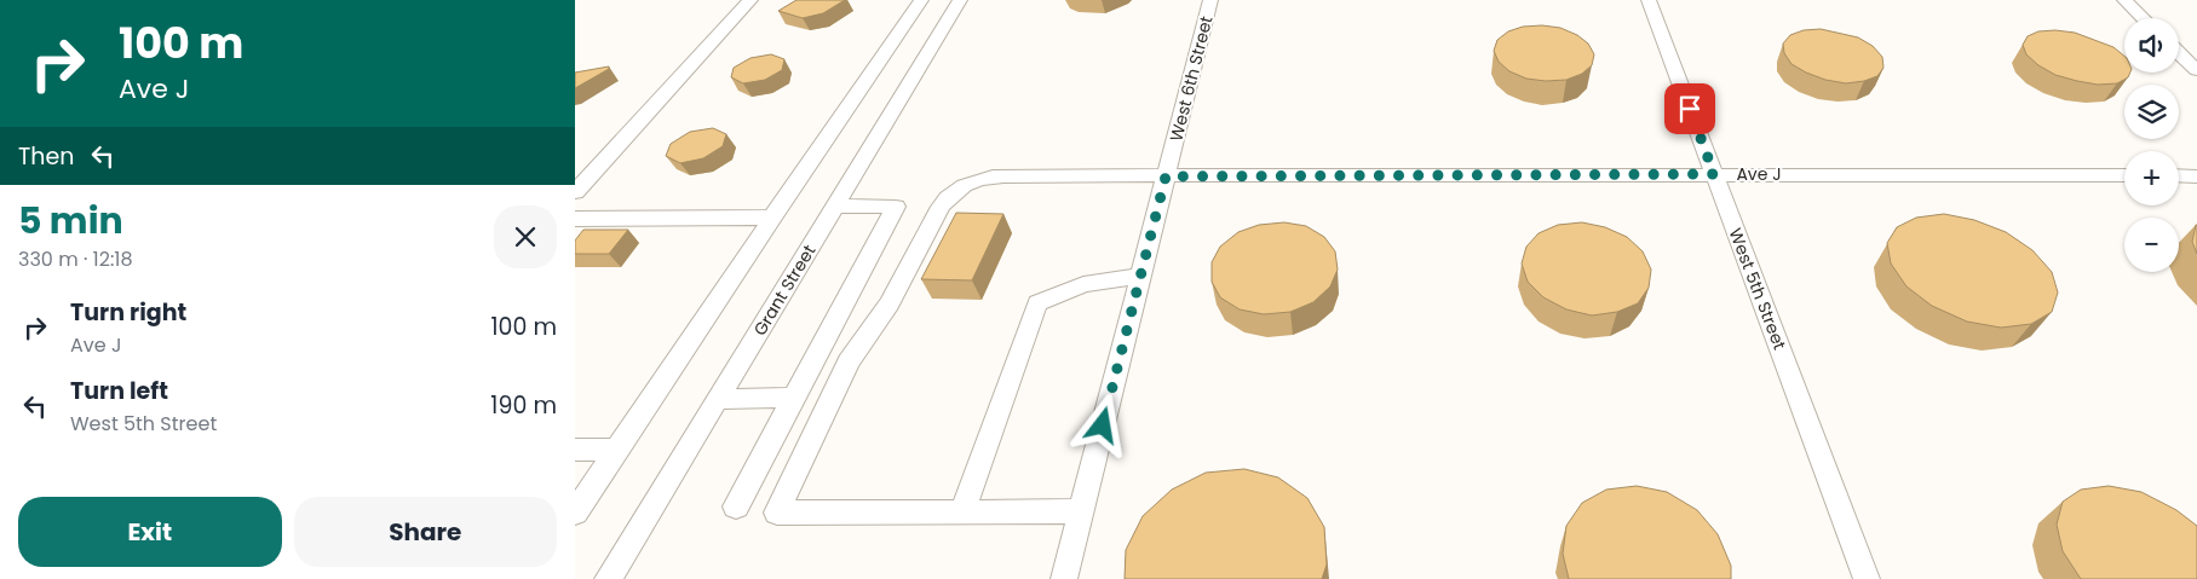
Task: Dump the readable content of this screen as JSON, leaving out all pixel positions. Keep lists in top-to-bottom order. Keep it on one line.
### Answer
{"streets":{"street":["West 6th Street","Ave J","West 5th Street","Grant Street"]},"crossings":[["West 6th Street","Ave J"],["Ave J","West 5th Street"]],"page":{"turn":["100 m","Ave J"],"map_buttons":["+","−"],"then":"Then","heading":["5 min","330 m · 12:18"],"list":[{"name":"Turn right","note":"Ave J","value":"100 m"},{"name":"Turn left","note":"West 5th Street","value":"190 m"}],"buttons":["Exit","Share"]}}
